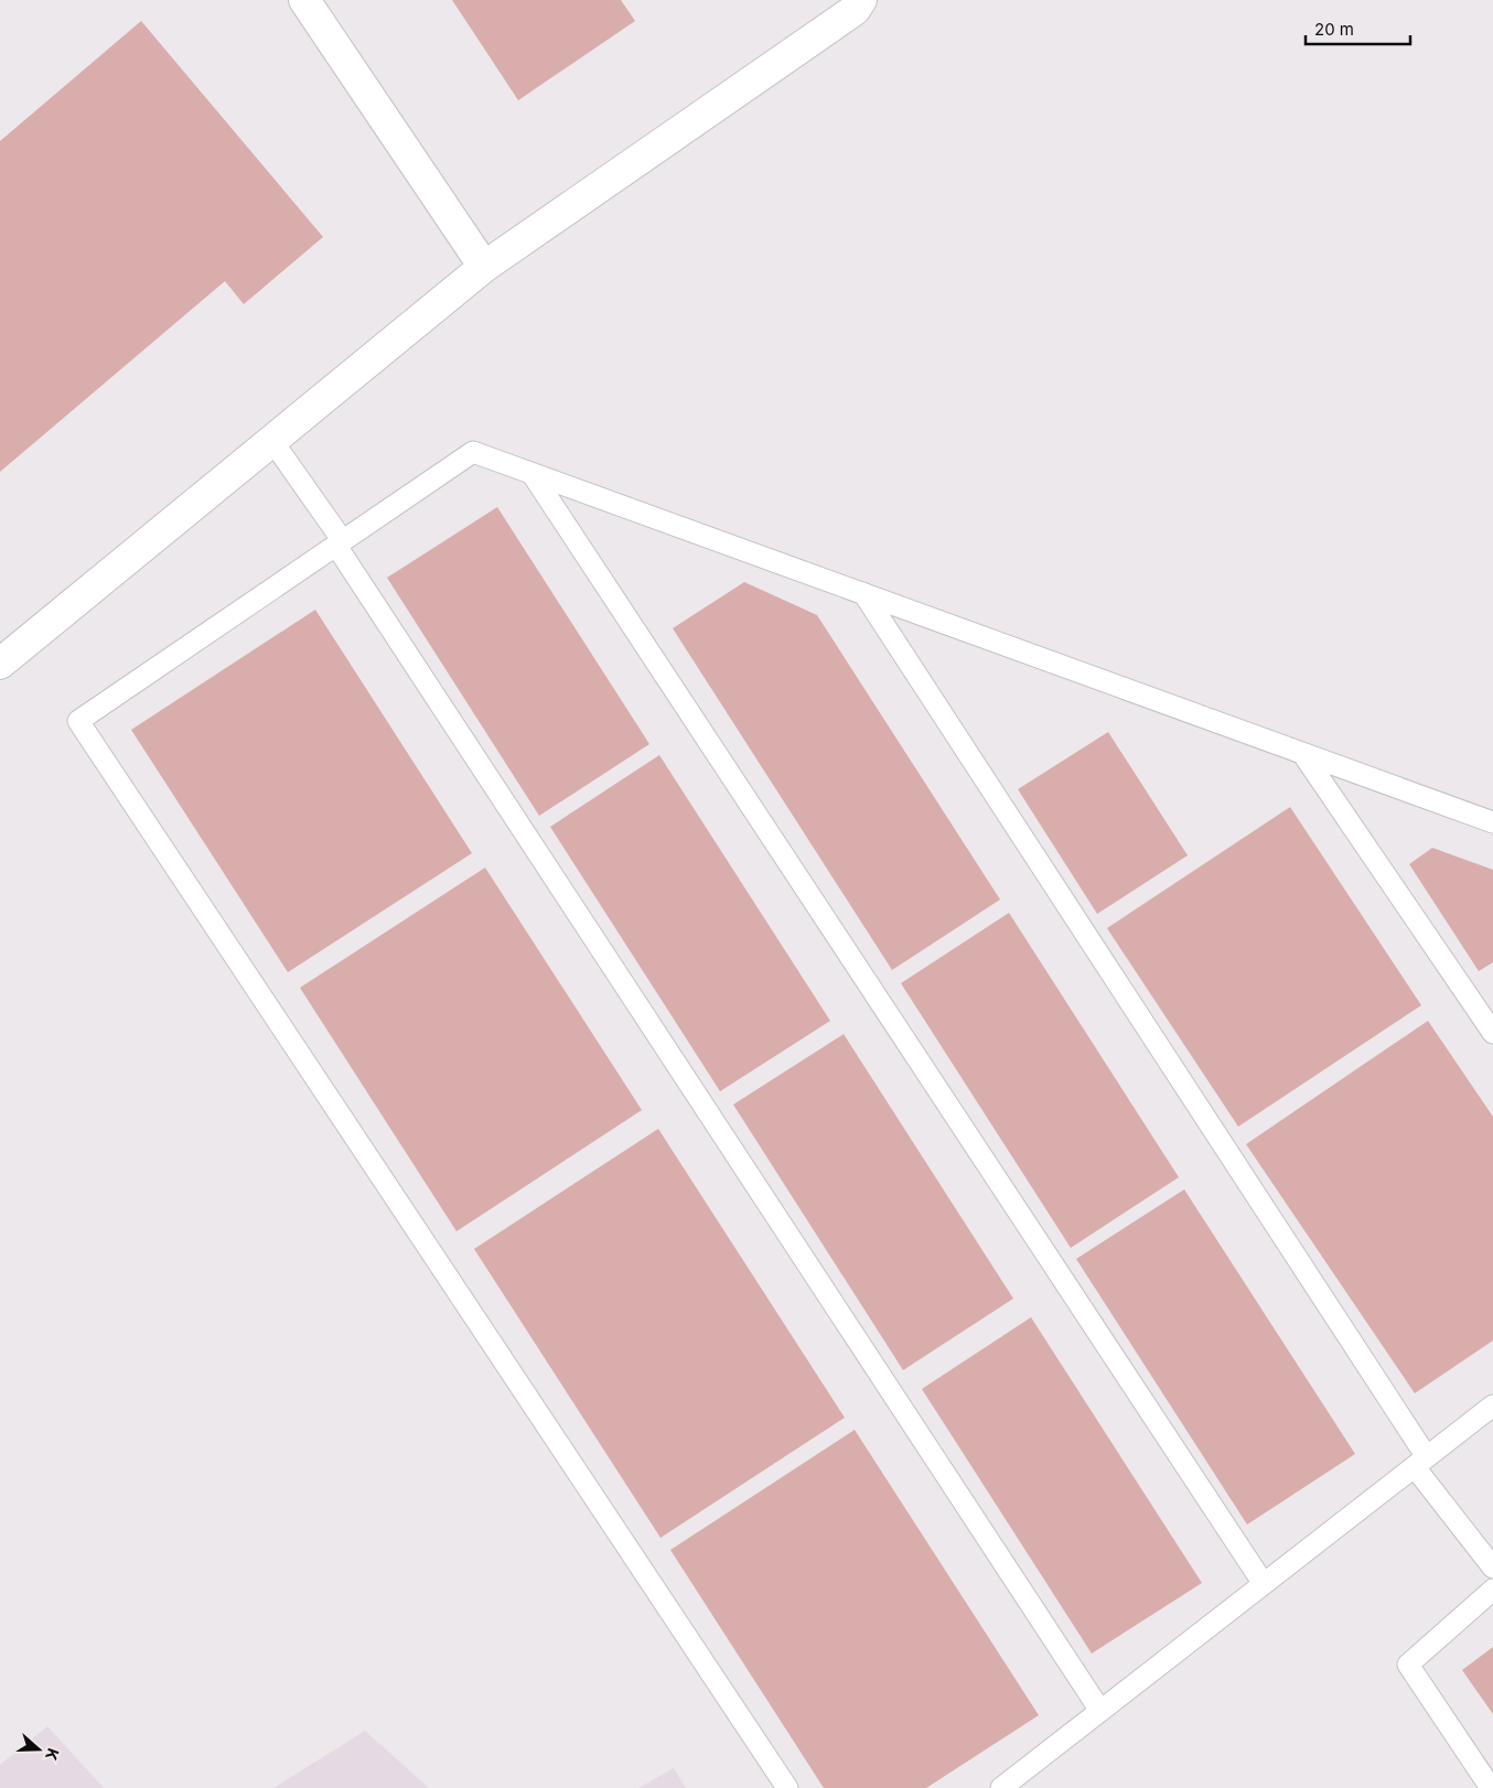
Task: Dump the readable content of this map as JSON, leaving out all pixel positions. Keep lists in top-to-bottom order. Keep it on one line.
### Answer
{"scale_bar":"20 m","north":"right"}
